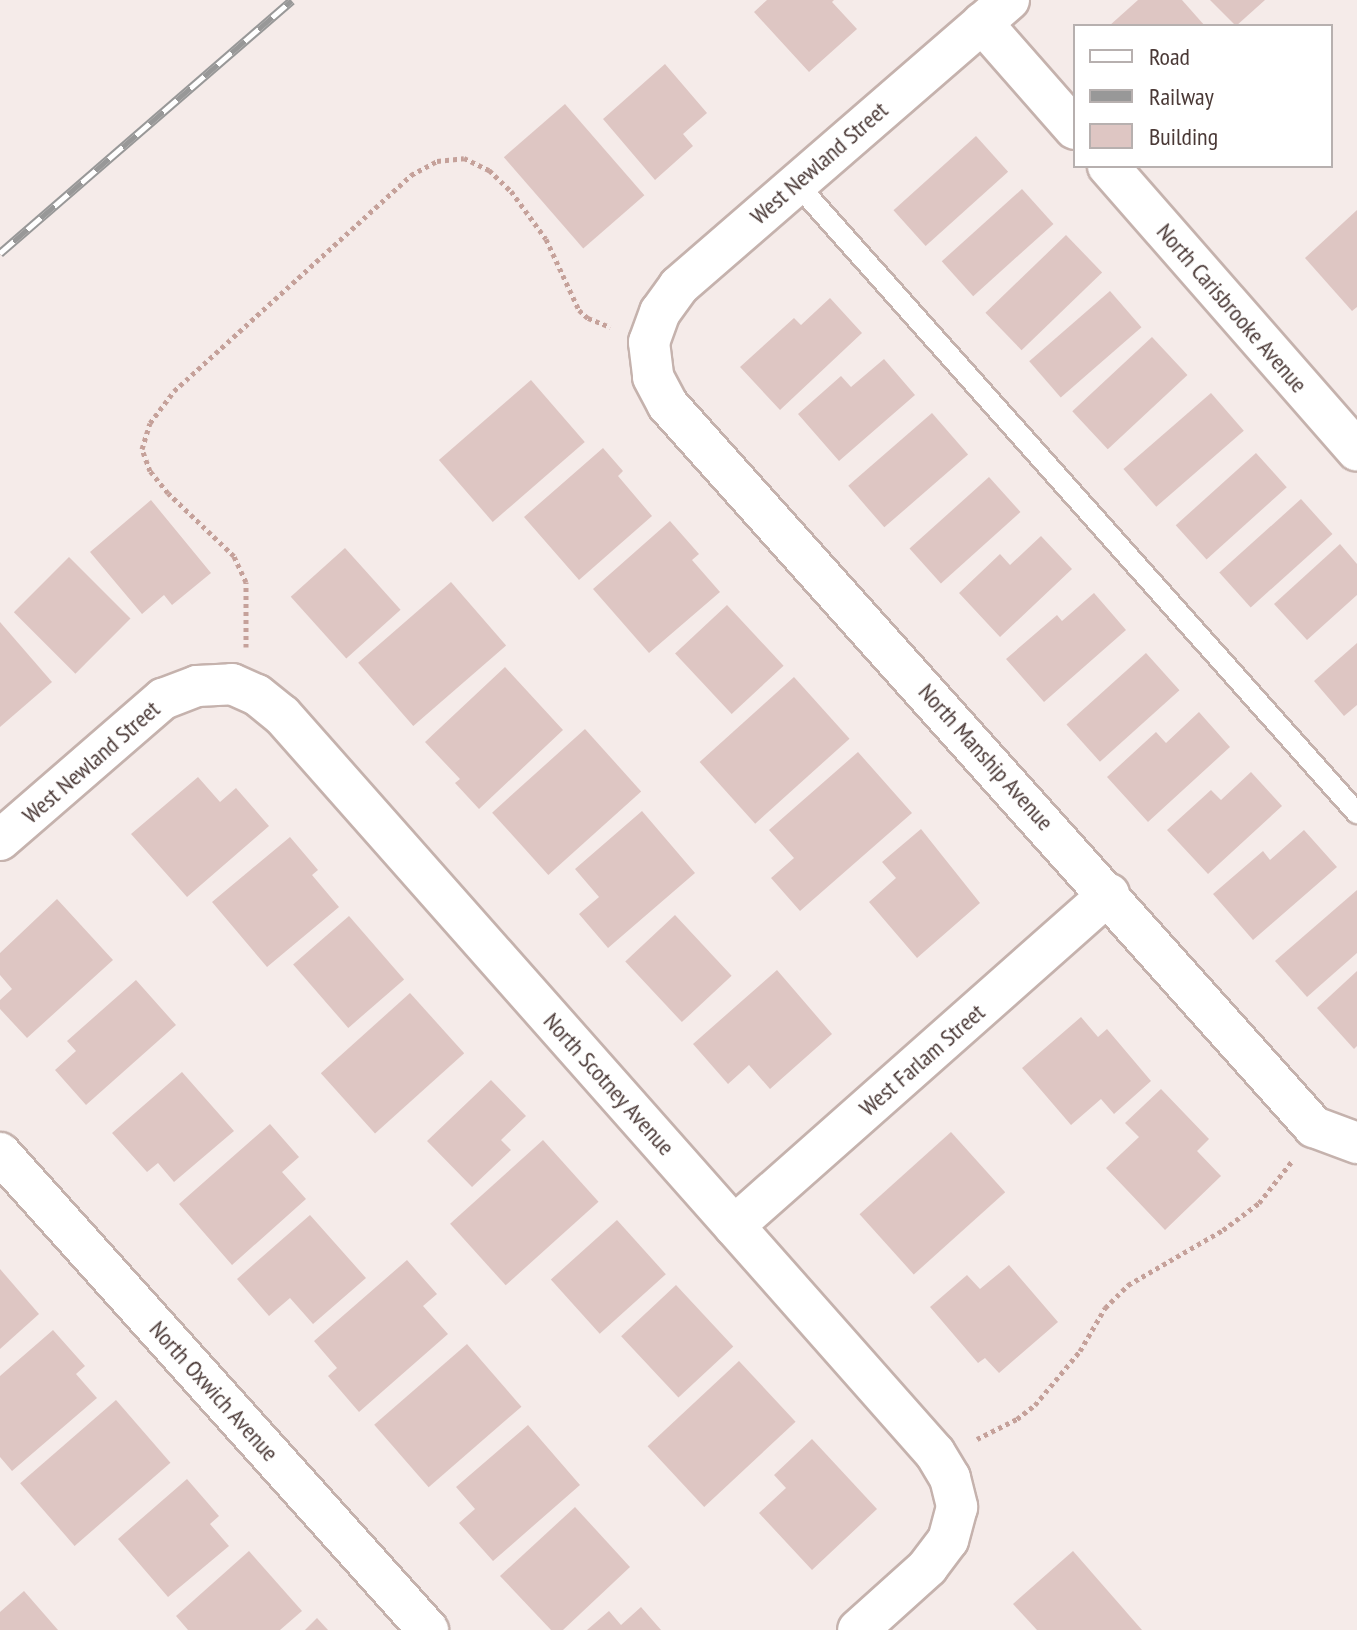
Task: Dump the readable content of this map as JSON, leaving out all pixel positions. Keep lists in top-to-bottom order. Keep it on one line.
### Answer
{"streets":{"street":["West Newland Street","North Carisbrooke Avenue","North Manship Avenue","West Farlam Street","North Scotney Avenue","North Oxwich Avenue"]},"crossings":[["West Newland Street","North Manship Avenue"],["West Newland Street","North Scotney Avenue"],["North Manship Avenue","West Farlam Street"],["West Farlam Street","North Scotney Avenue"]],"legend":["Road","Railway","Building"]}
